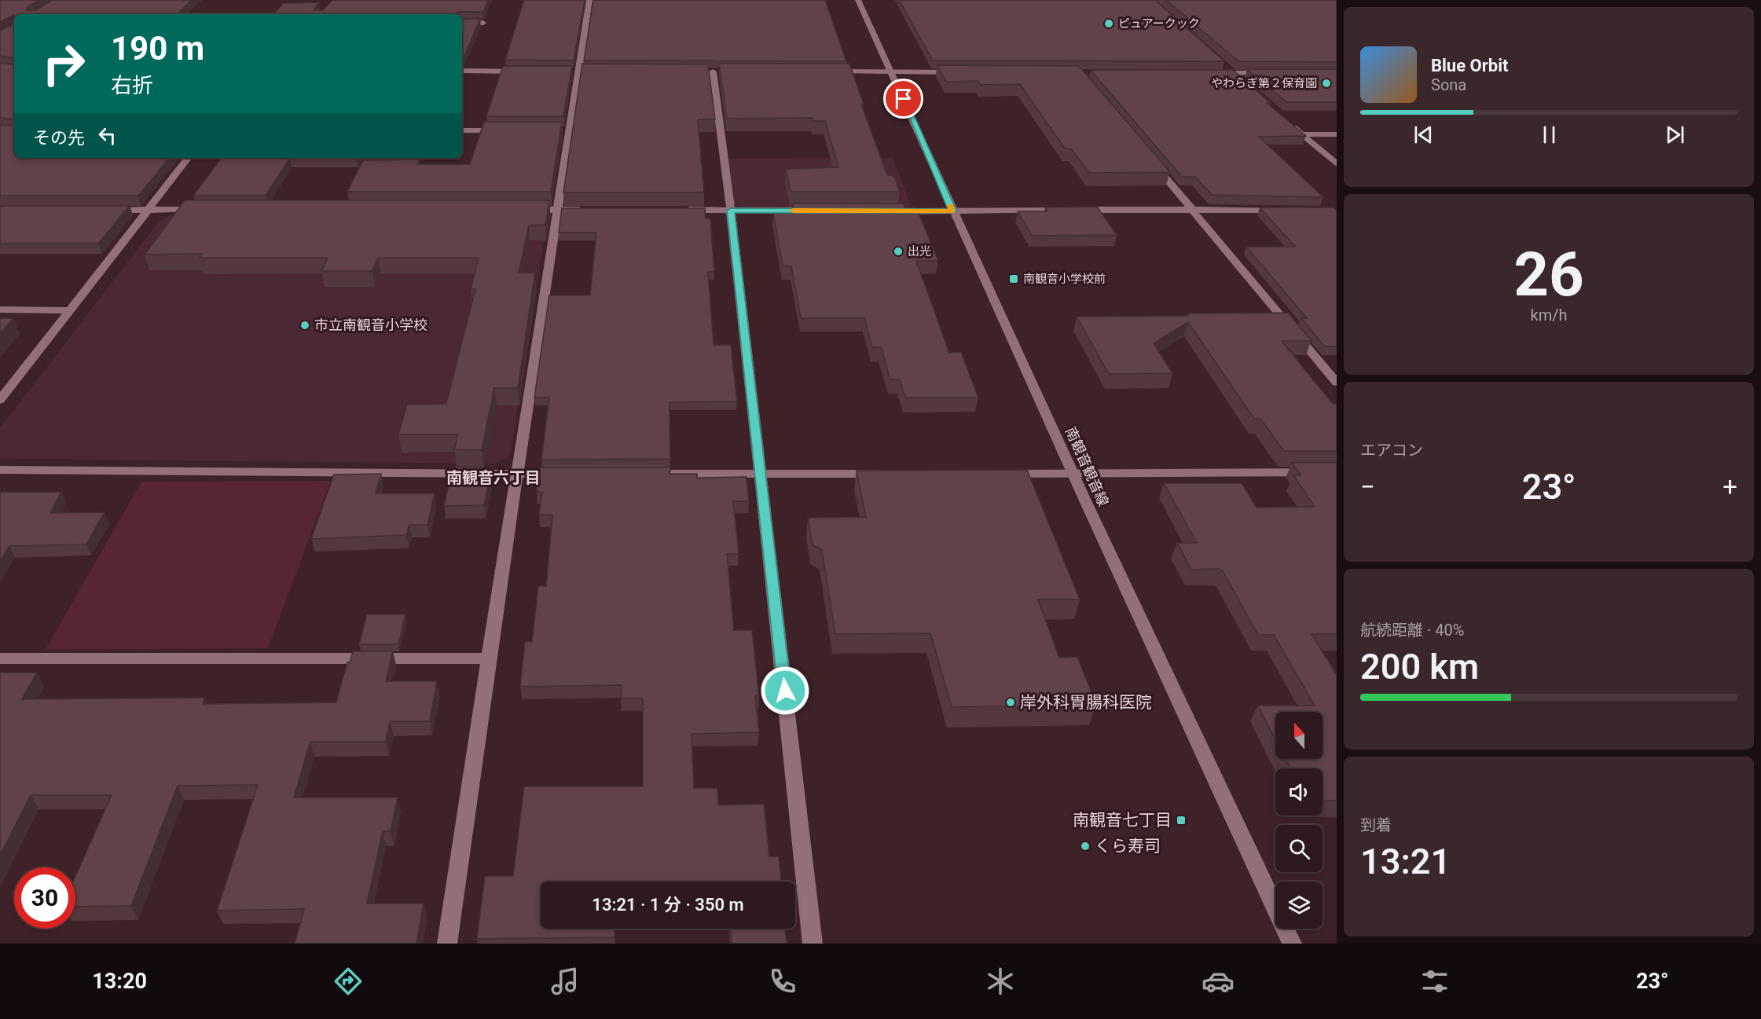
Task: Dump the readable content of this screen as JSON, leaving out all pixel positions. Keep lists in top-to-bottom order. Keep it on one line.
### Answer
{"streets":{"street":["南観音観音線"]},"districts":["南観音六丁目"],"places":{"other":["ピュアークック","やわらぎ第２保育園","出光","市立南観音小学校","岸外科胃腸科医院","くら寿司"],"transit":["南観音小学校前","南観音七丁目"]},"north":"top","page":{"turn":["190 m","右折"],"song":["Blue Orbit","Sona"],"then":"その先","tile":[["26","km/h"],"エアコン",["航続距離 · 40%","200 km"],["到着","13:21"]],"heat":["−","23°","+"],"limit":"30","trip":"13:21 · 1 分 · 350 m","tabs":["13:20","23°"]}}
